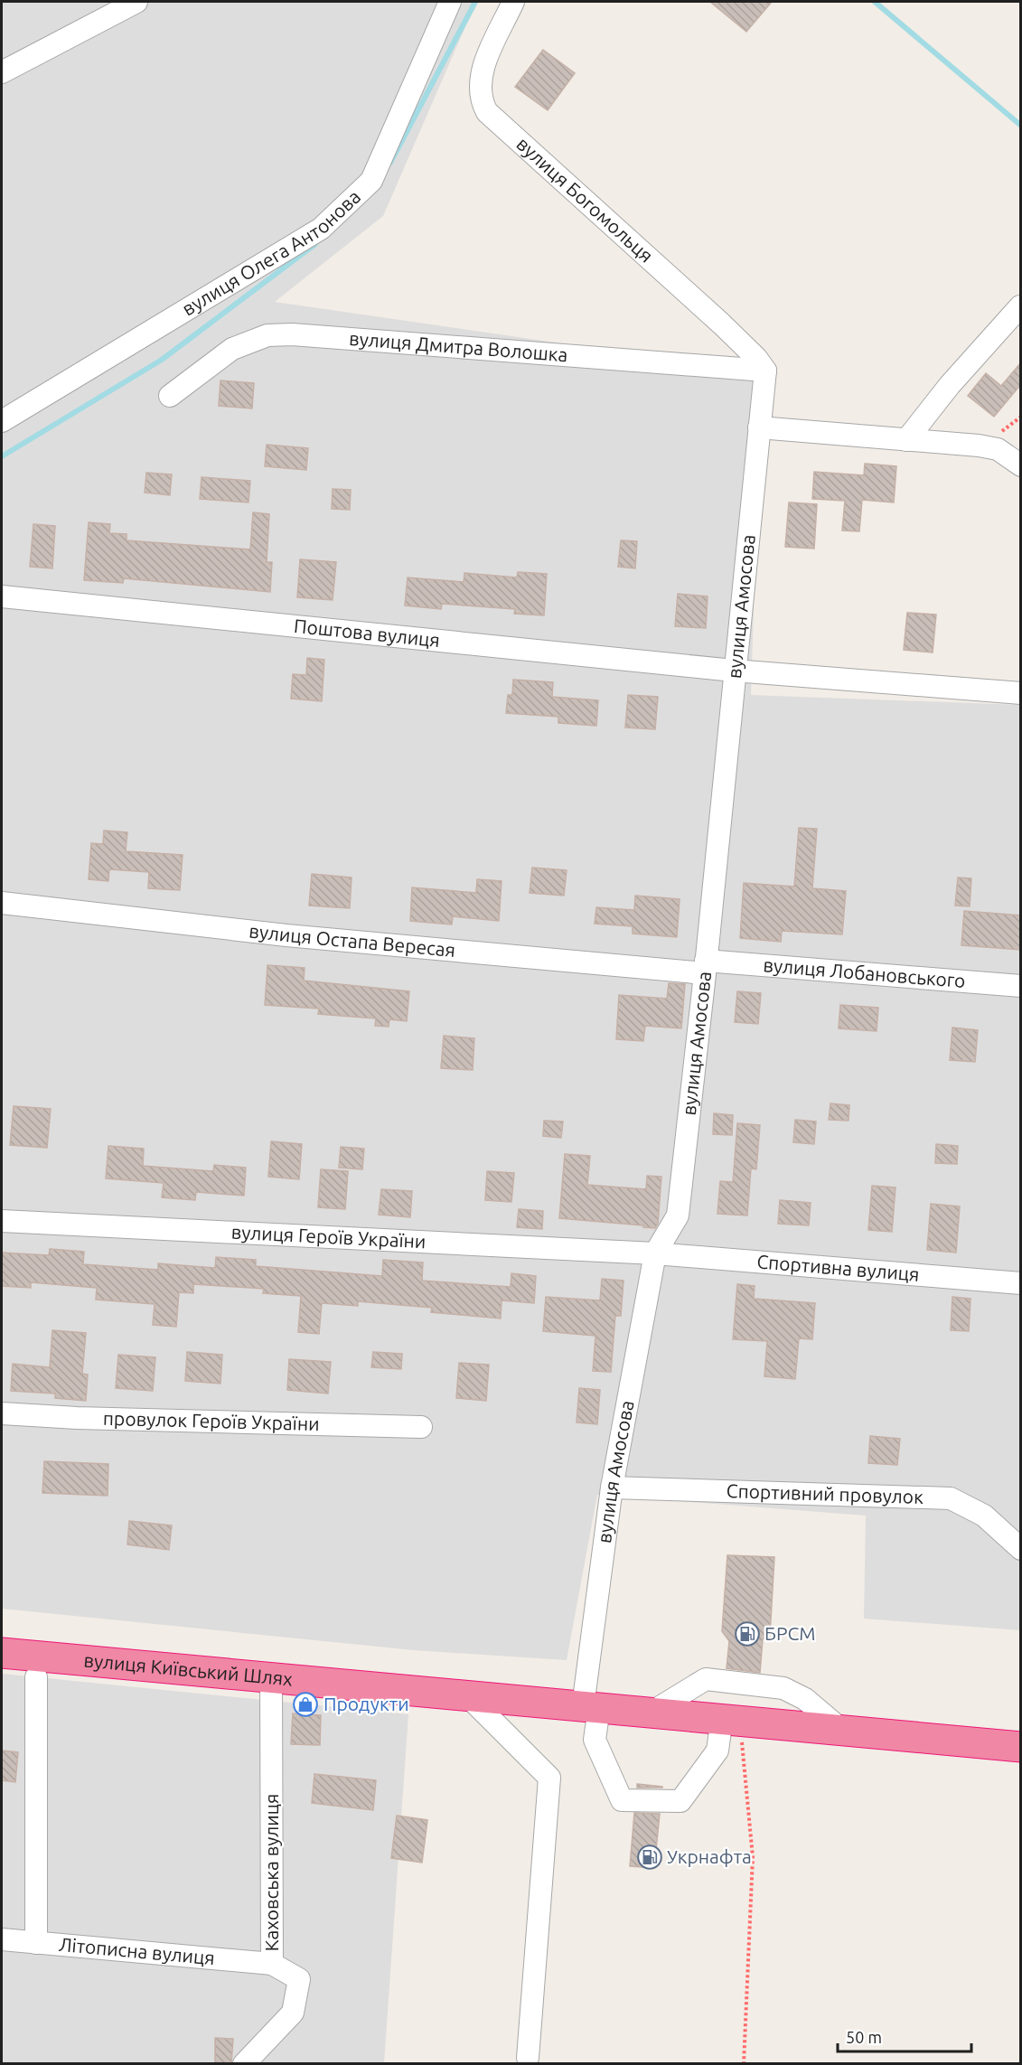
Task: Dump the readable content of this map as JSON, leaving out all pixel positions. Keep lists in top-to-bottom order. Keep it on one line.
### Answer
{"streets":{"highway":["вулиця Київський Шлях"],"street":["вулиця Богомольця","вулиця Олега Антонова","вулиця Дмитра Волошка","вулиця Амосова","Поштова вулиця","вулиця Остапа Вересая","вулиця Лобановського","вулиця Героїв України","Спортивна вулиця","провулок Героїв України","Спортивний провулок","Каховська вулиця","Літописна вулиця"]},"crossings":[["вулиця Богомольця","вулиця Дмитра Волошка"],["вулиця Богомольця","вулиця Амосова"],["вулиця Дмитра Волошка","вулиця Амосова"],["вулиця Амосова","Поштова вулиця"],["вулиця Амосова","вулиця Остапа Вересая"],["вулиця Амосова","вулиця Лобановського"],["вулиця Амосова","вулиця Героїв України"],["вулиця Амосова","Спортивна вулиця"],["вулиця Амосова","Спортивний провулок"],["вулиця Амосова","вулиця Київський Шлях"],["вулиця Остапа Вересая","вулиця Лобановського"],["вулиця Героїв України","Спортивна вулиця"],["вулиця Київський Шлях","Каховська вулиця"],["Каховська вулиця","Літописна вулиця"]],"places":{"fuel station":["БРСМ","Укрнафта"],"shop":["Продукти"]},"scale_bar":"50 m"}
